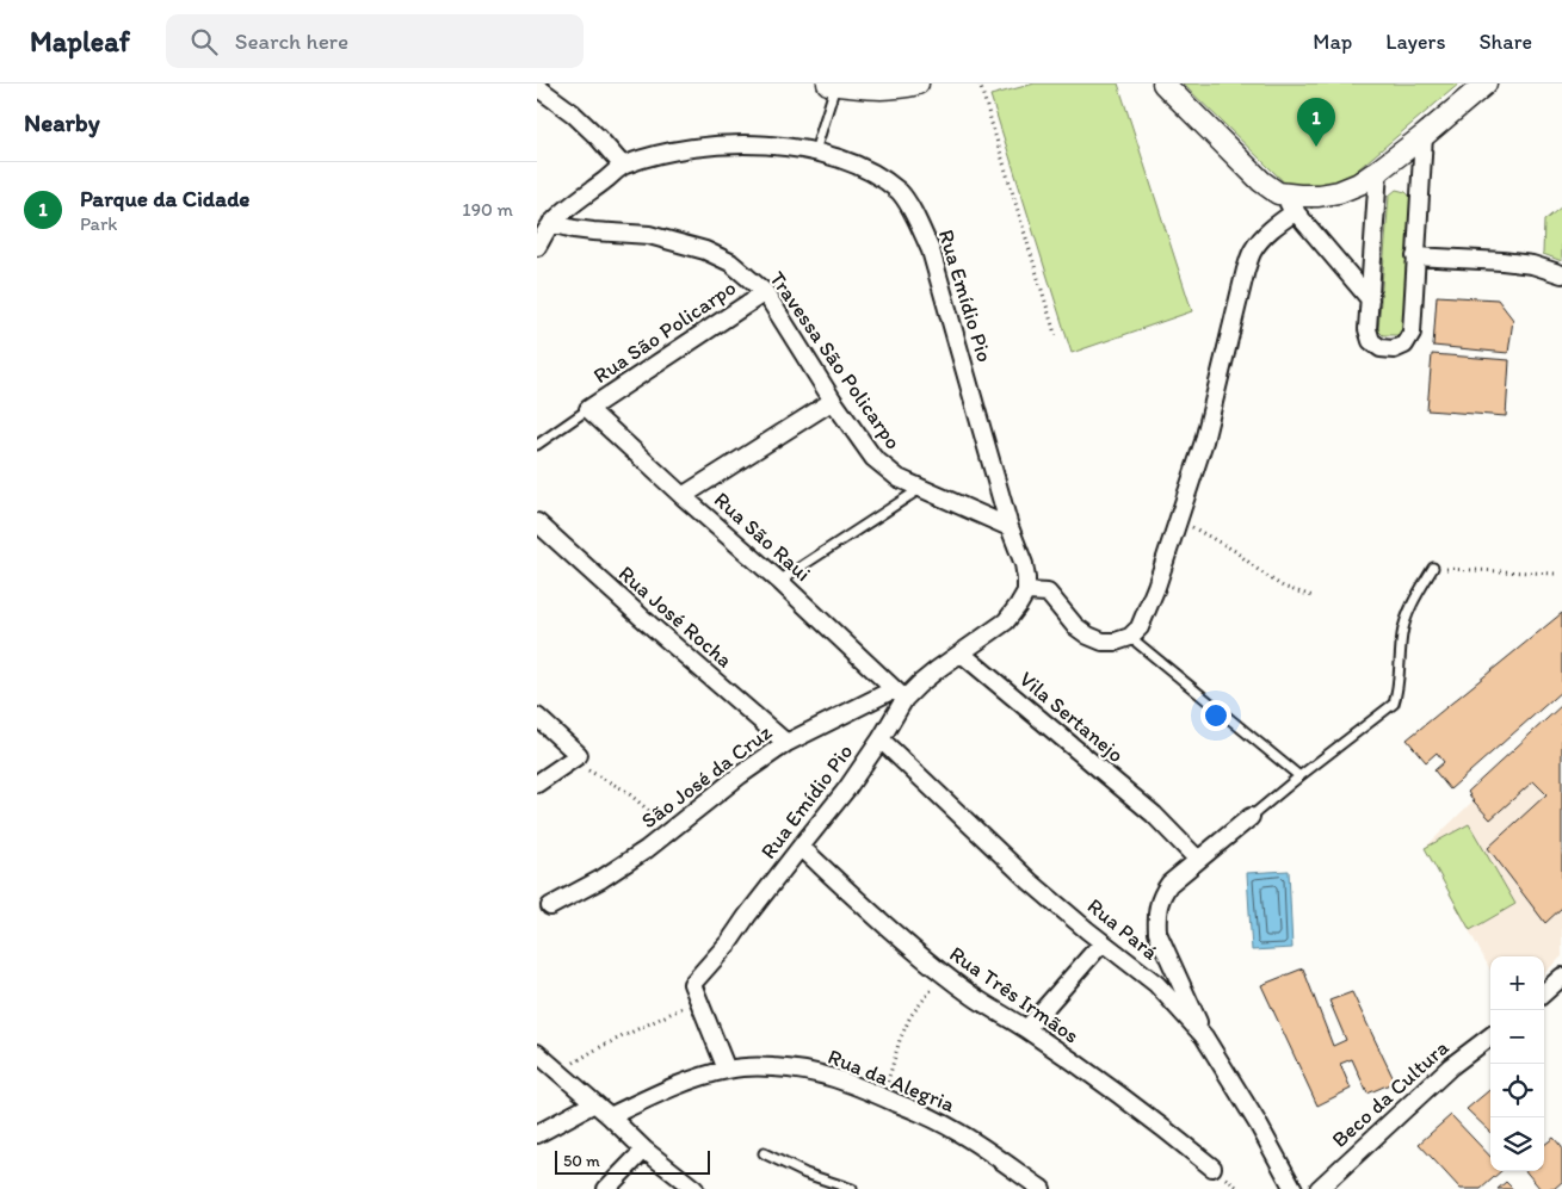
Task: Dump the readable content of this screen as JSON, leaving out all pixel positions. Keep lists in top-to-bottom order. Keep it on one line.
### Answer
{"streets":{"street":["Rua Emídio Pio","Rua São Policarpo","Travessa São Policarpo","Rua São Raui","Rua José Rocha","Vila Sertanejo","São José da Cruz","Rua Pará","Rua Três Irmãos","Rua da Alegria","Beco da Cultura"]},"crossings":[["Rua Emídio Pio","Travessa São Policarpo"],["Rua Emídio Pio","Rua São Raui"],["Rua Emídio Pio","Vila Sertanejo"],["Rua Emídio Pio","São José da Cruz"],["Rua Emídio Pio","Rua Pará"],["Rua Emídio Pio","Rua Três Irmãos"],["Rua Emídio Pio","Rua da Alegria"],["Rua São Policarpo","Travessa São Policarpo"],["Rua São Policarpo","Rua São Raui"],["Rua São Raui","São José da Cruz"],["Rua José Rocha","São José da Cruz"]],"scale_bar":"50 m","page":{"header":"Mapleaf","search":"Search here","nav":["Map","Layers","Share"],"heading":"Nearby","pins":"1","list":[{"mark":"1","name":"Parque da Cidade","note":"Park","value":"190 m"}],"map_buttons":["+","−"],"scale":"50 m"}}
